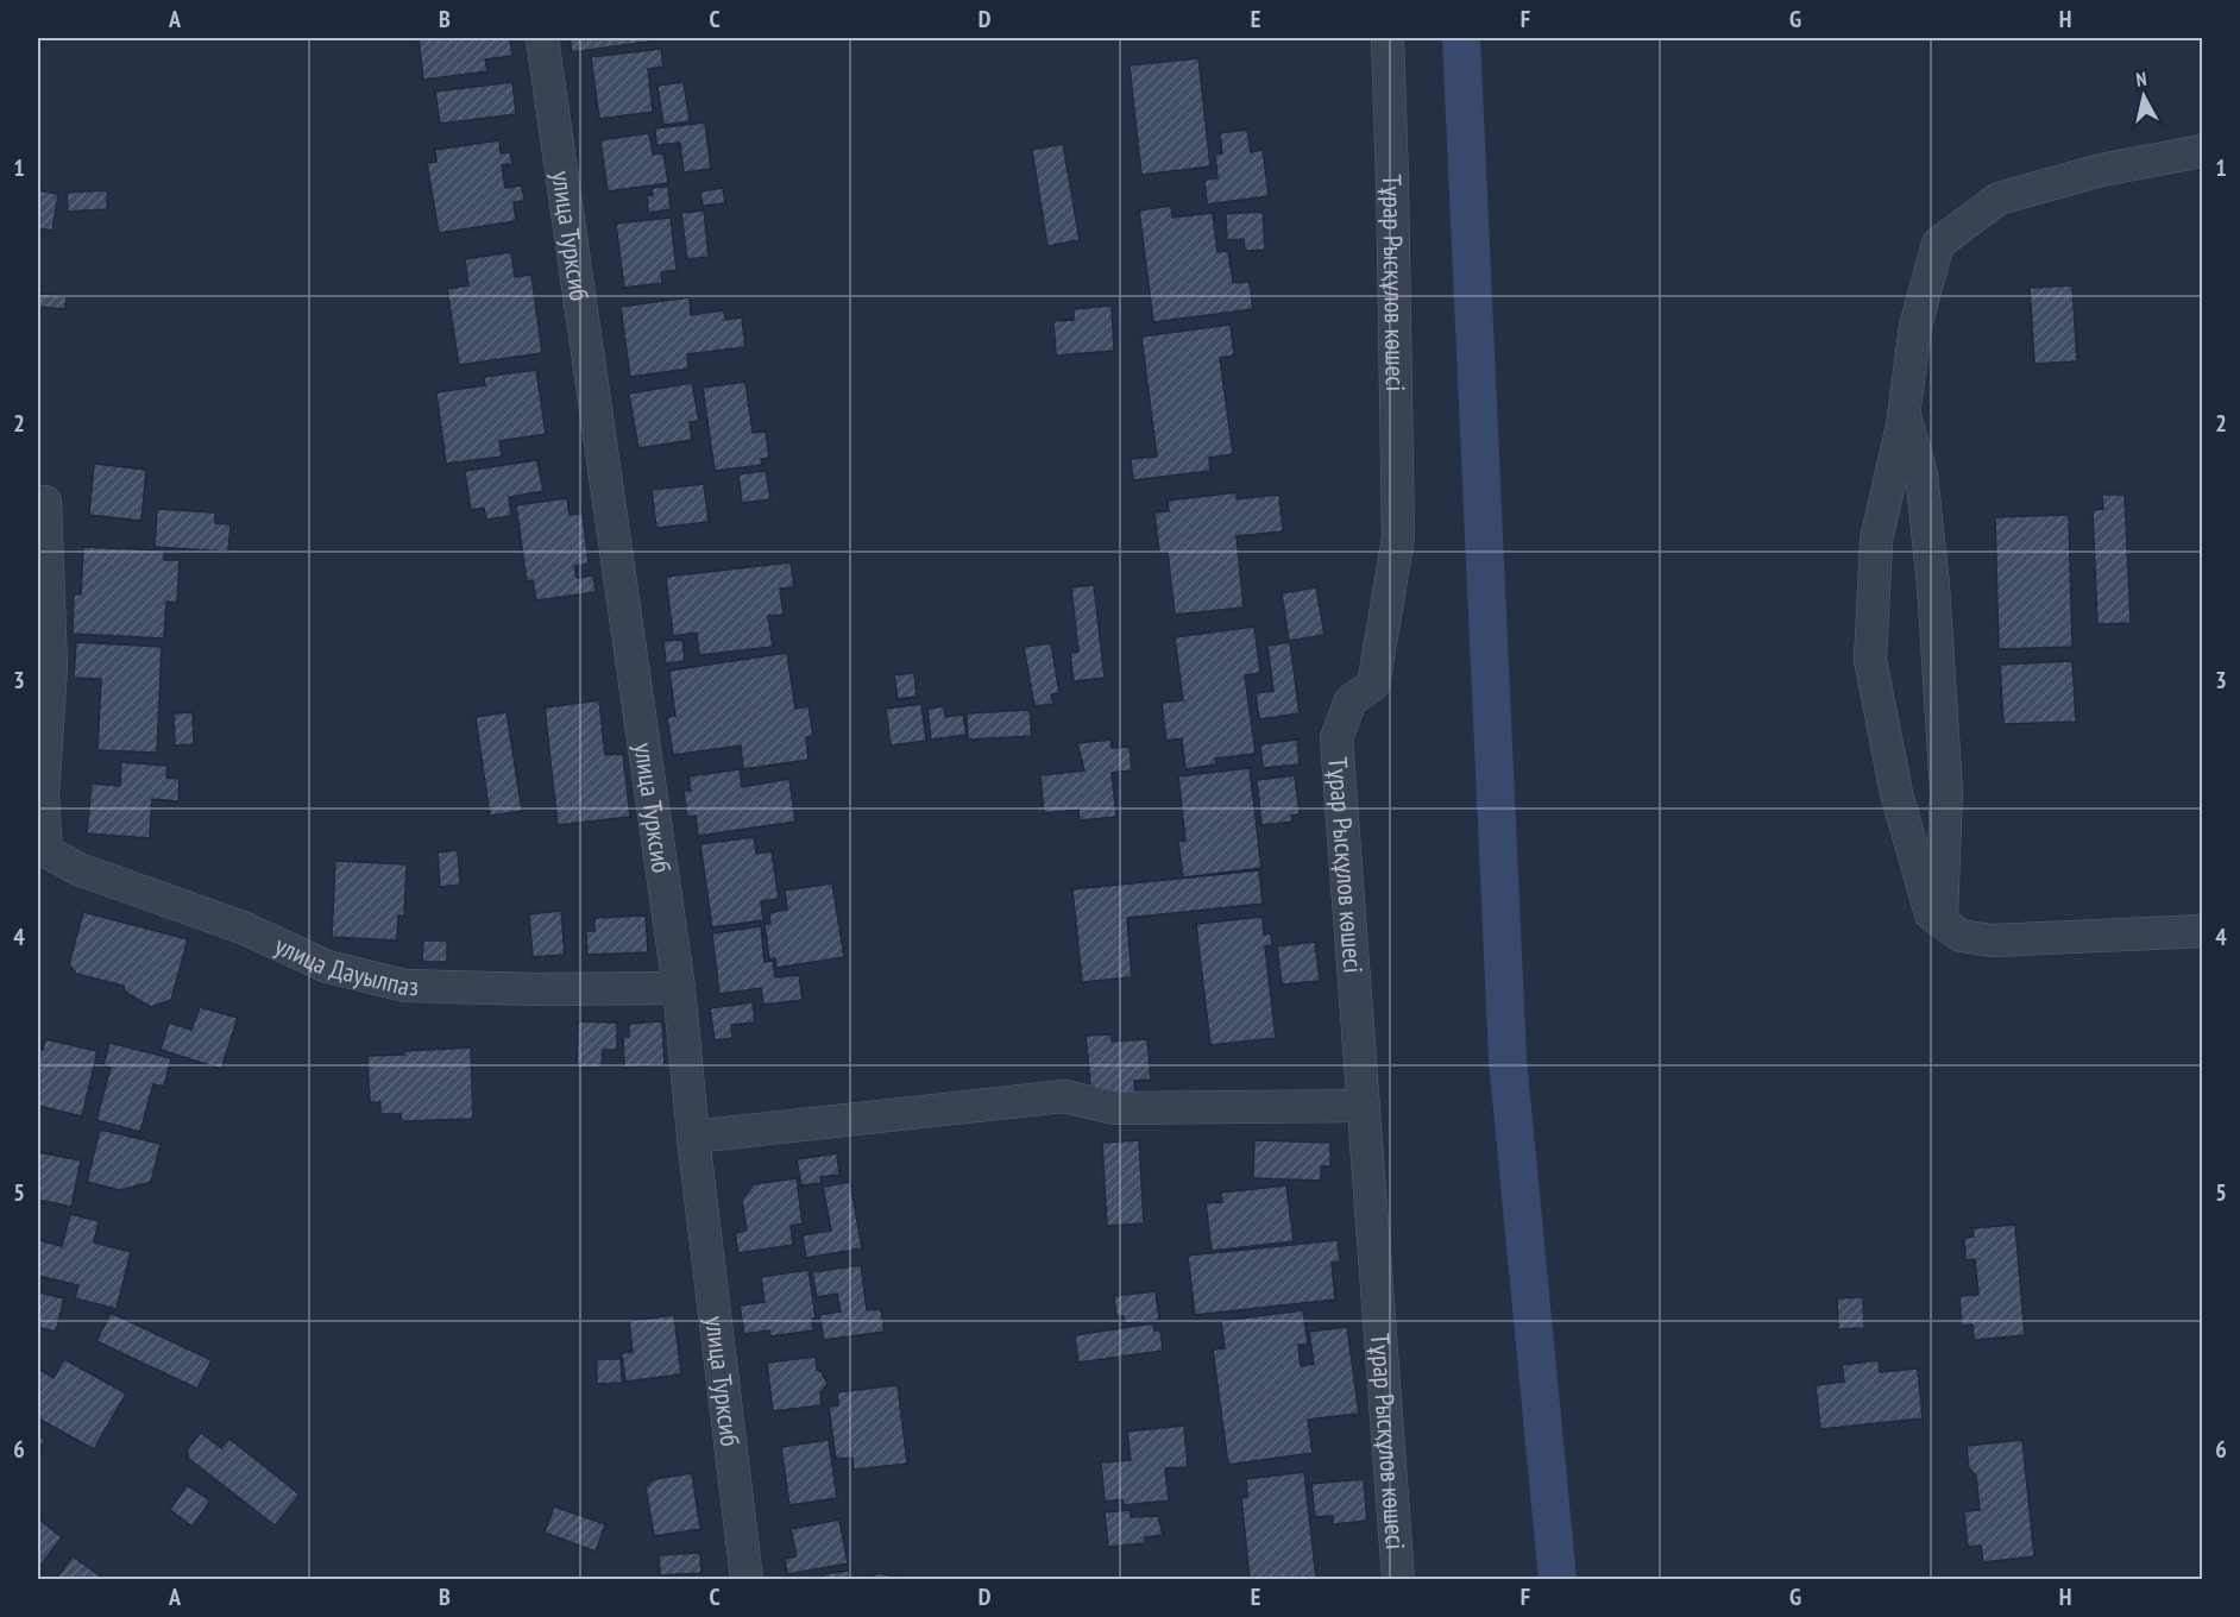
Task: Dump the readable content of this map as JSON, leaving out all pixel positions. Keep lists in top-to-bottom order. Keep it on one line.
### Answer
{"streets":{"street":["улица Турксиб","Тұрар Рысқұлов көшесі","улица Дауылпаз"]},"crossings":[["улица Турксиб","улица Дауылпаз"]],"north":"top","grid":{"columns":["A","B","C","D","E","F","G","H"],"rows":["1","2","3","4","5","6"]}}
